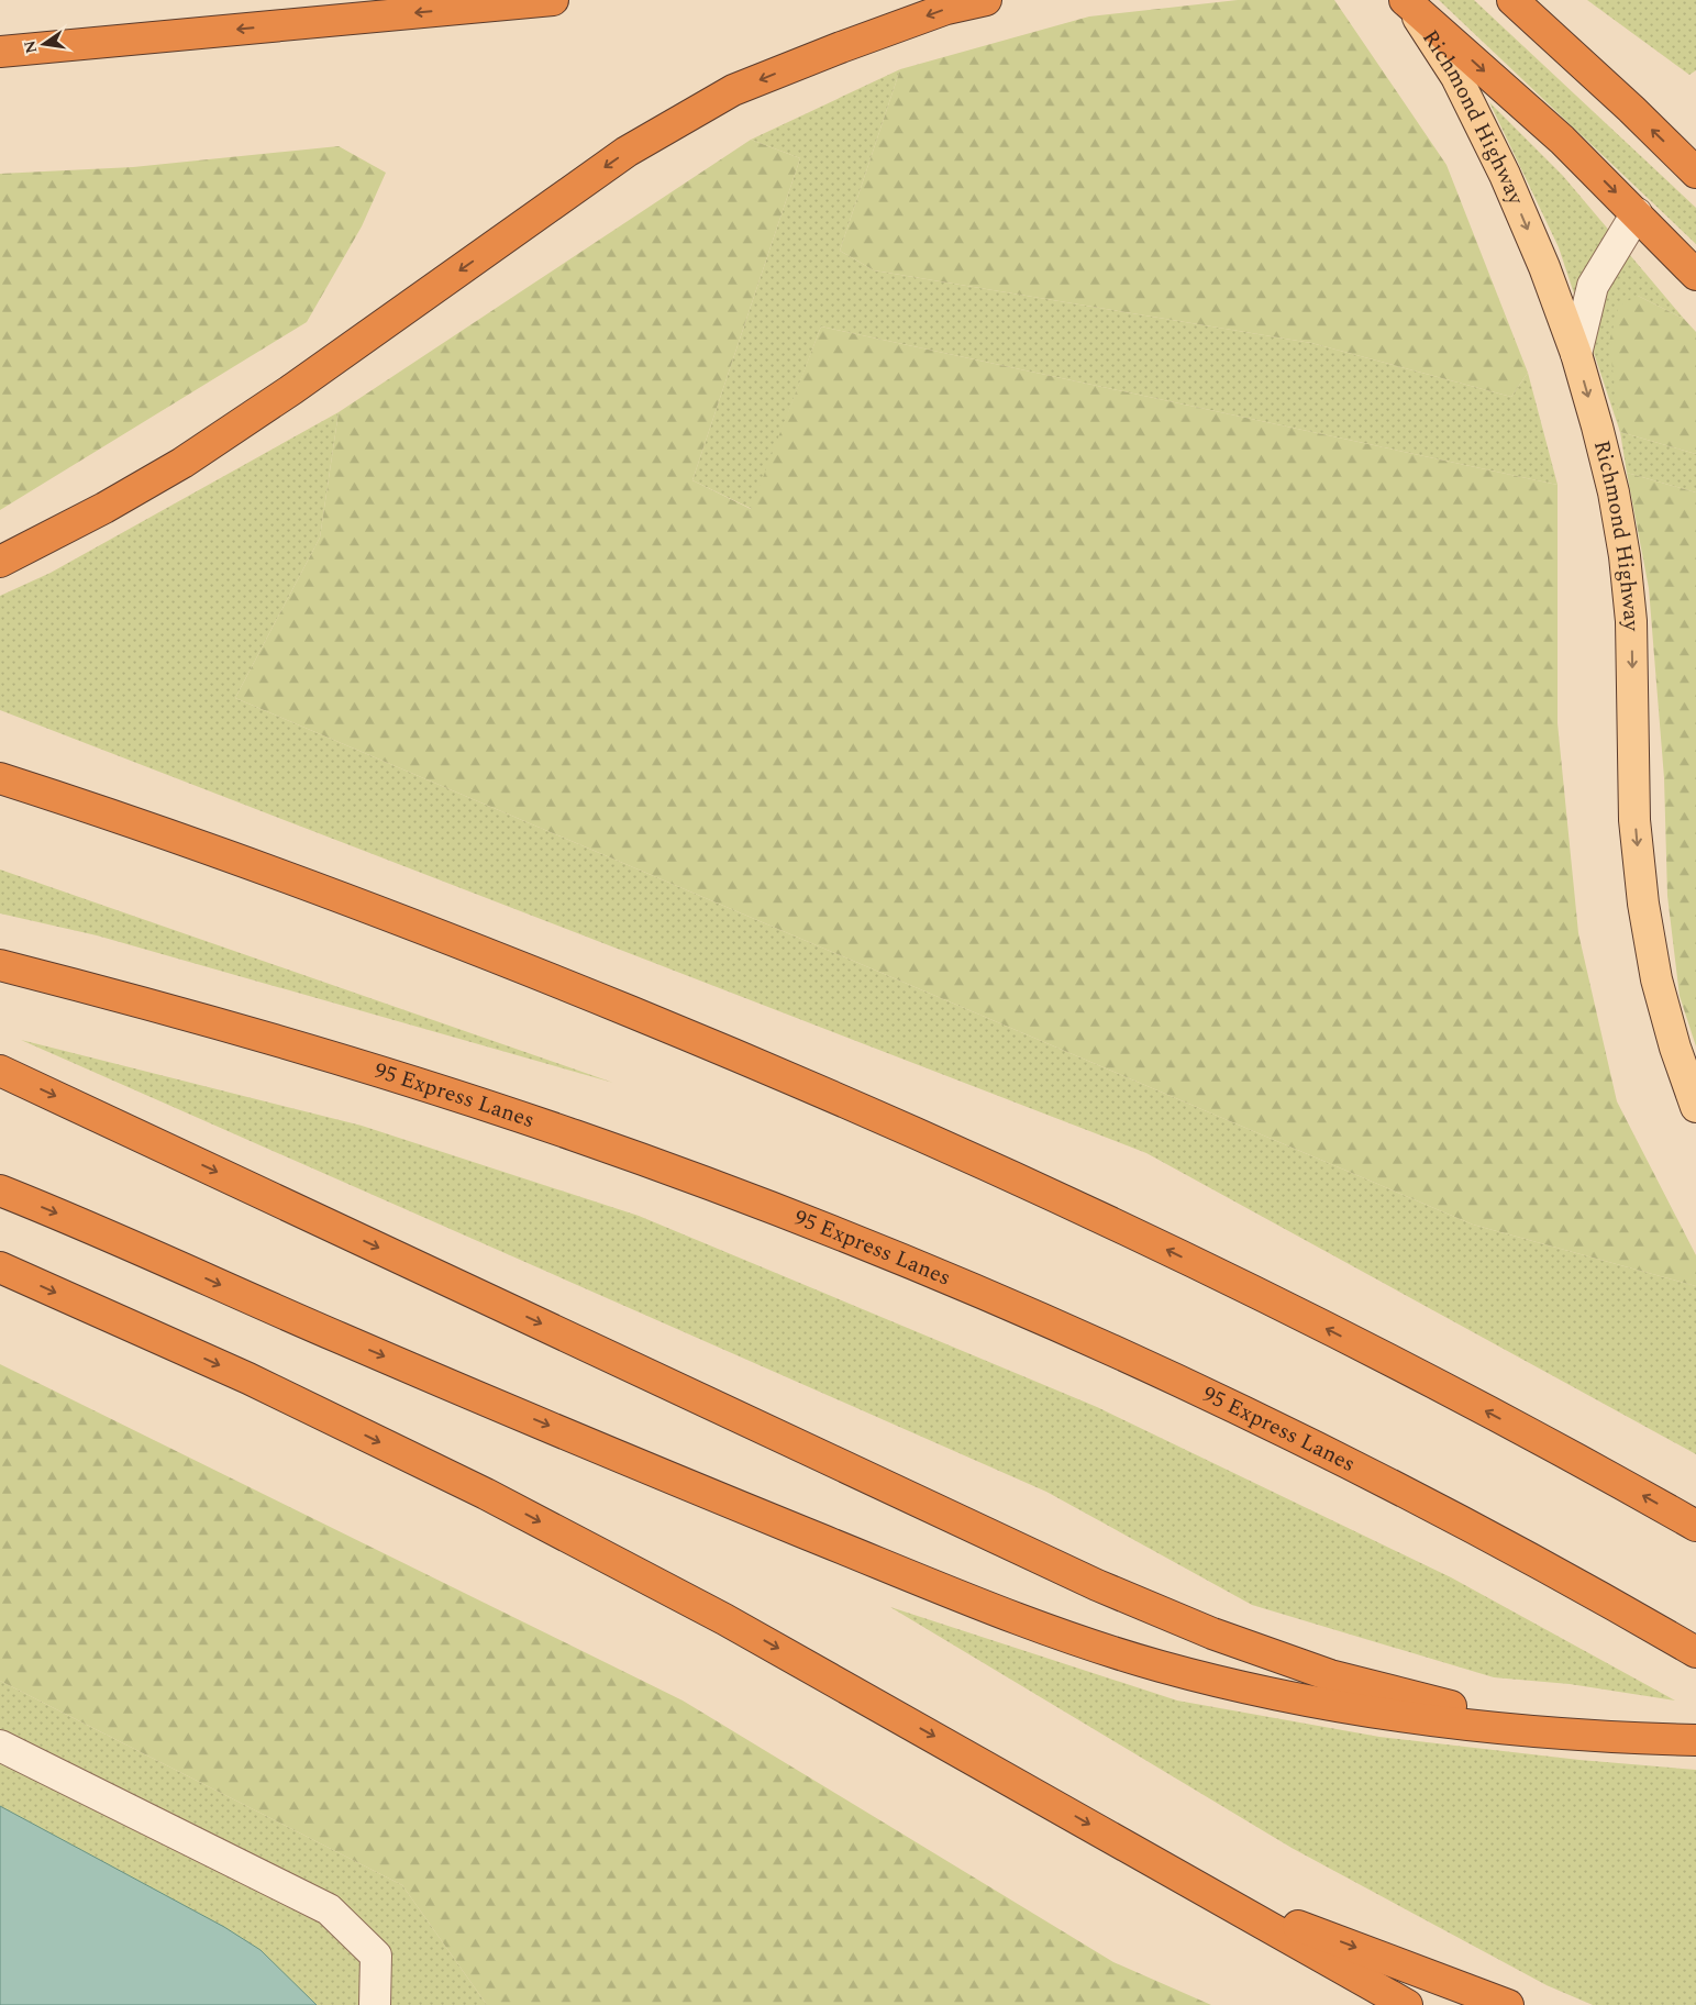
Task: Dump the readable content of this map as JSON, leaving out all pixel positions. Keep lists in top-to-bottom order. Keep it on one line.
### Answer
{"streets":{"highway":["95 Express Lanes"],"main road":["Richmond Highway"]},"one_way":["Richmond Highway"],"north":"left"}
